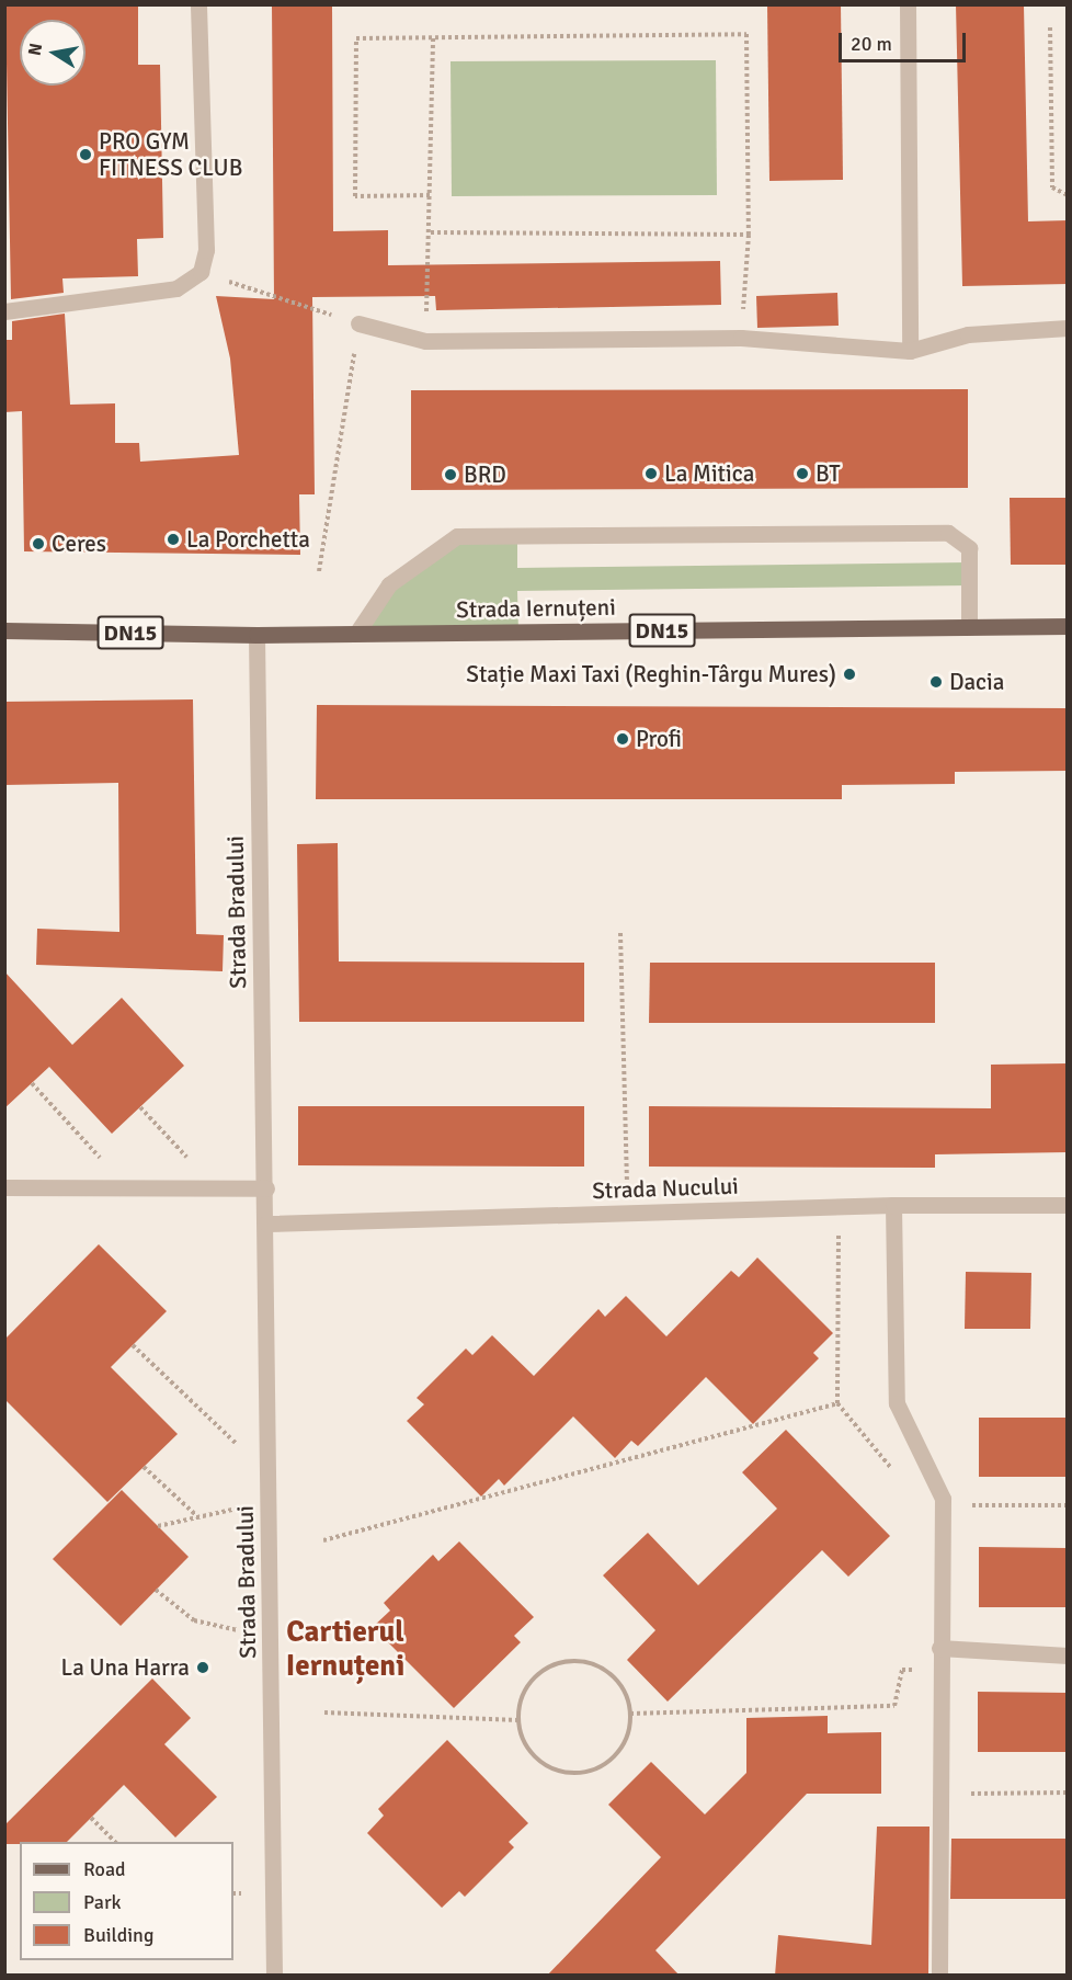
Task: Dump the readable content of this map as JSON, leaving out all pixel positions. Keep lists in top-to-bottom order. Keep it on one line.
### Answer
{"streets":{"main road":["Strada Iernuțeni","DN15"],"street":["Strada Bradului","Strada Nucului"]},"crossings":[["Strada Iernuțeni","Strada Bradului"],["Strada Bradului","Strada Nucului"]],"districts":["Cartierul Iernuțeni"],"places":["PRO GYM FITNESS CLUB","La Mitica","BT","BRD","La Porchetta","Ceres","Stație Maxi Taxi (Reghin-Târgu Mures)","Dacia","Profi","La Una Harra"],"legend":["Road","Park","Building"],"scale_bar":"20 m","north":"left"}
